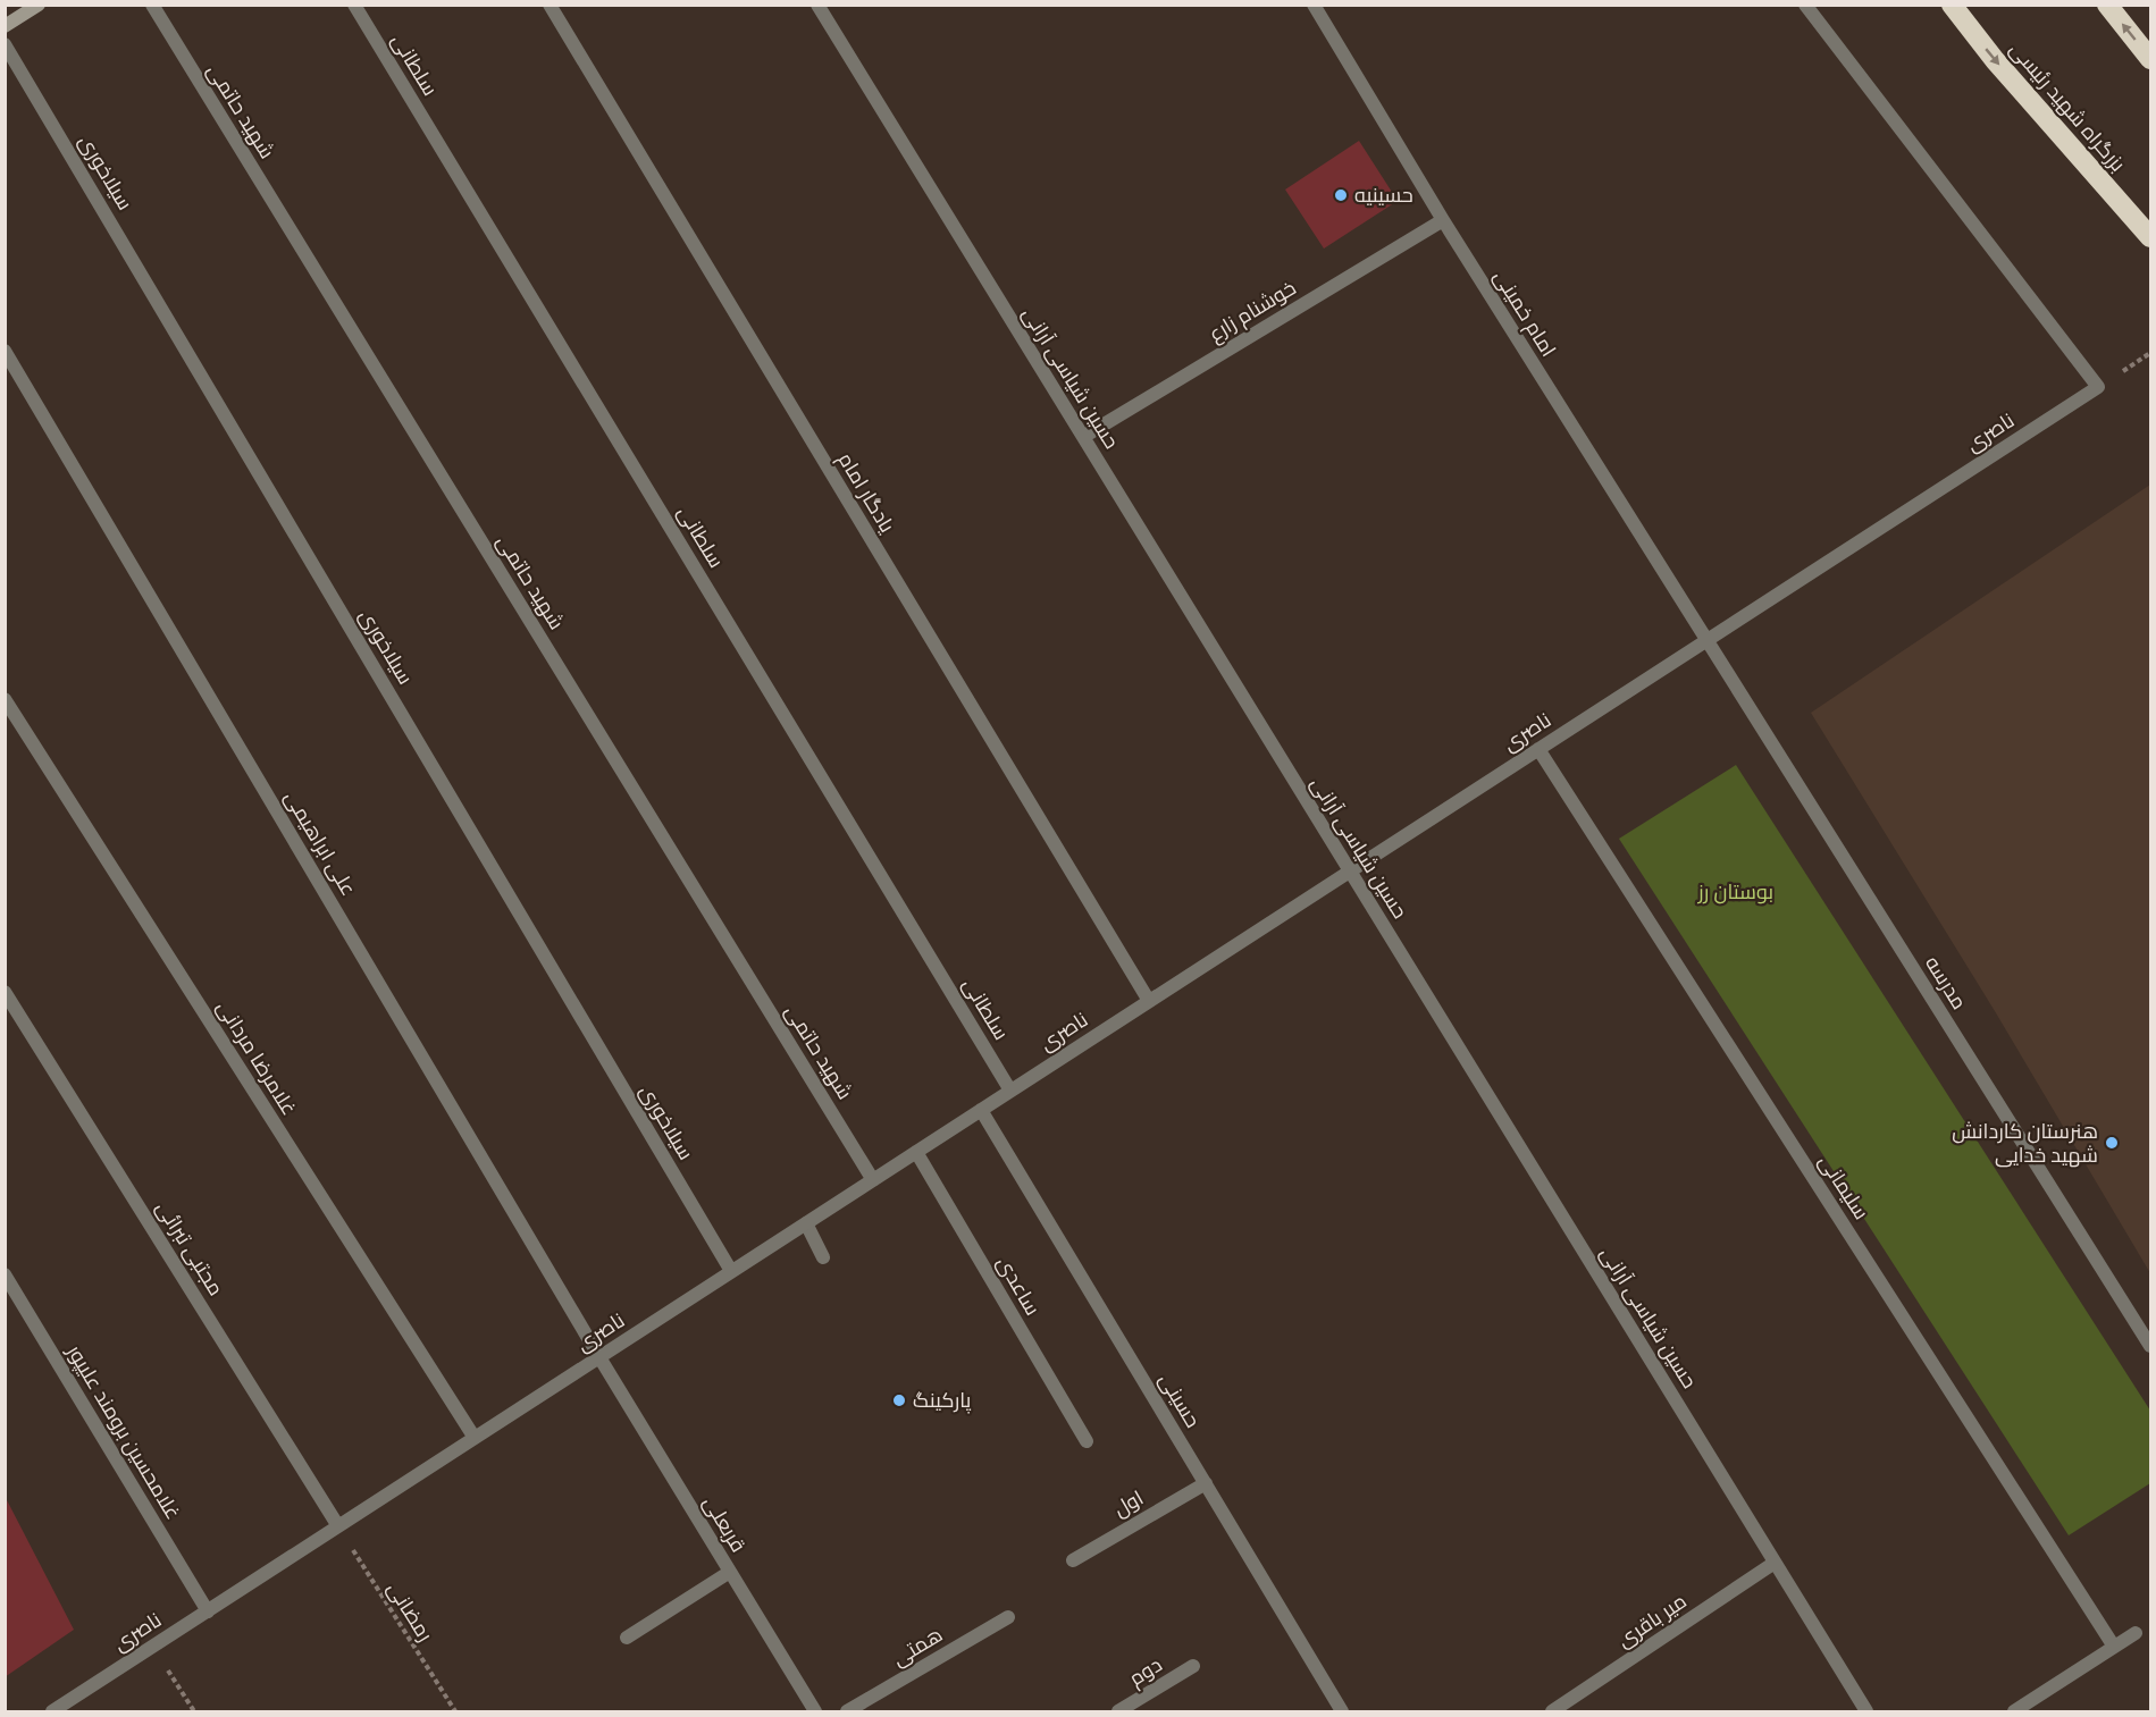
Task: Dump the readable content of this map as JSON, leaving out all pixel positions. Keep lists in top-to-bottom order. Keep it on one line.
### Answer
{"streets":{"highway":["بزرگراه شهید رئیسی"],"street":["سلطانی","شهید حاتمی","سیلاخوری","خوشنام زارع","امام خمینی","حسین شیاسی آرانی","ناصری","یادگار امام","علی ابراهیمی","مدرسه","غلامرضا مردانی","سلیمانی","مجتبی تبرائی","ساعدی","حسینی","غلامحسین برومند علیپور","اول","قربعلی","میر باقری","همتی","دوم"],"path":["رمضانی"]},"crossings":[["سلطانی","ناصری"],["شهید حاتمی","ناصری"],["سیلاخوری","ناصری"],["خوشنام زارع","امام خمینی"],["خوشنام زارع","حسین شیاسی آرانی"],["امام خمینی","ناصری"],["امام خمینی","مدرسه"],["حسین شیاسی آرانی","ناصری"],["حسین شیاسی آرانی","میر باقری"],["ناصری","یادگار امام"],["ناصری","علی ابراهیمی"],["ناصری","مدرسه"],["ناصری","غلامرضا مردانی"],["ناصری","سلیمانی"],["ناصری","مجتبی تبرائی"],["ناصری","ساعدی"],["ناصری","حسینی"],["ناصری","غلامحسین برومند علیپور"],["ناصری","قربعلی"],["ناصری","رمضانی"],["علی ابراهیمی","قربعلی"],["مجتبی تبرائی","رمضانی"],["حسینی","اول"]],"one_way":["بزرگراه شهید رئیسی"],"parks":["بوستان رز"],"places":["حسینیه","هنرستان کاردانش شهید خدایی","پارکینگ"]}
